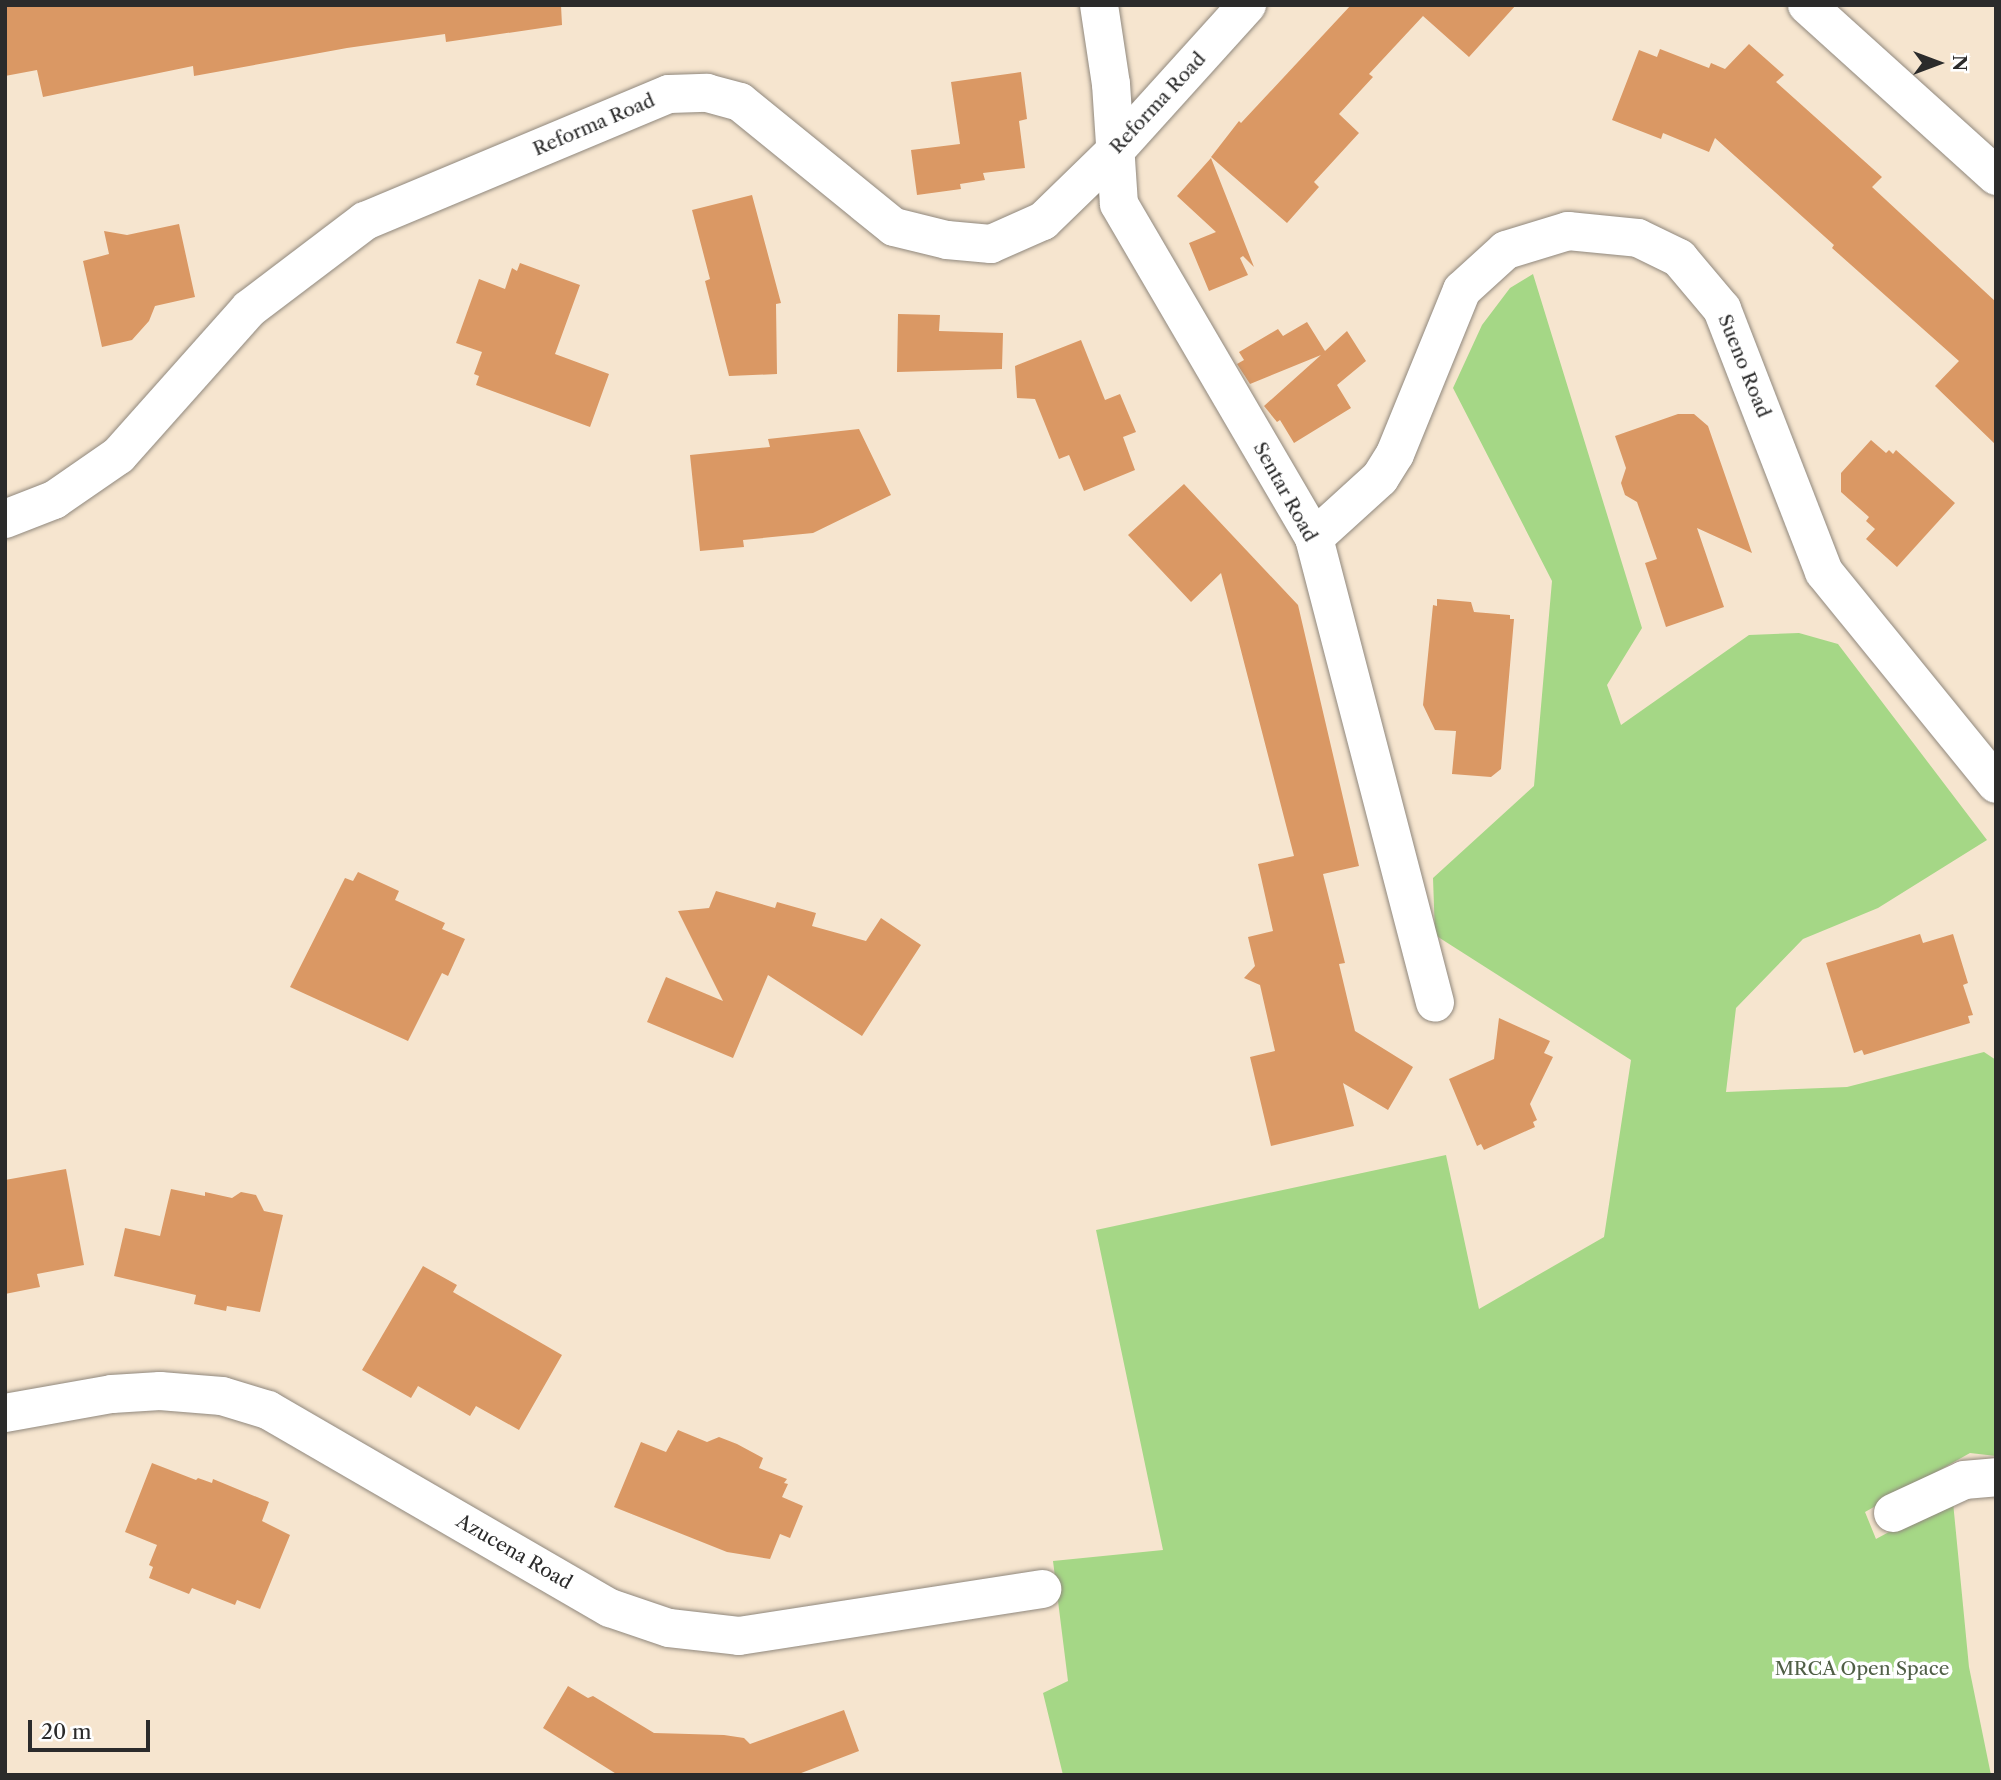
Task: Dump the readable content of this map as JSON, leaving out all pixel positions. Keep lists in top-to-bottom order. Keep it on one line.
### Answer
{"streets":{"street":["Reforma Road","Sueno Road","Sentar Road","Azucena Road"]},"crossings":[["Reforma Road","Sentar Road"],["Sueno Road","Sentar Road"]],"parks":["MRCA Open Space"],"scale_bar":"20 m","north":"right"}
